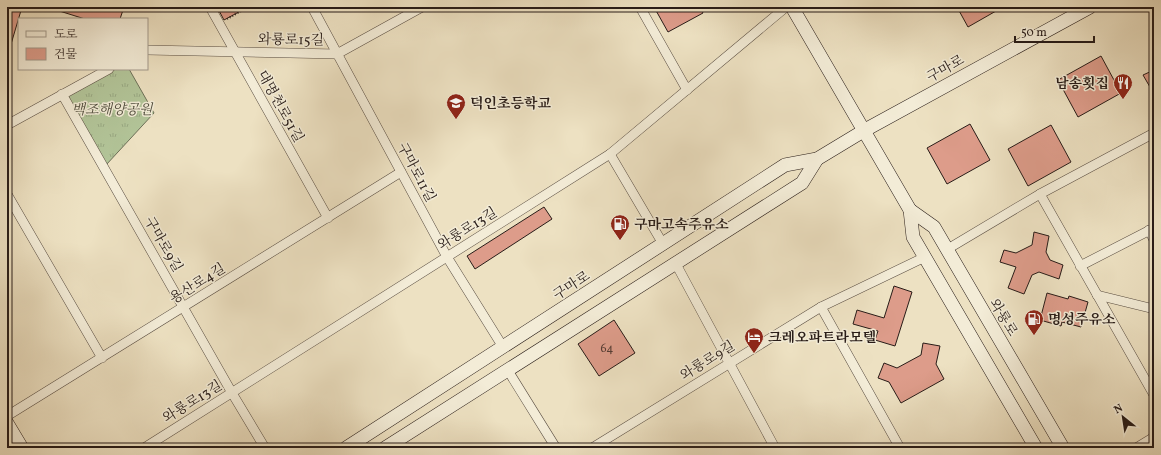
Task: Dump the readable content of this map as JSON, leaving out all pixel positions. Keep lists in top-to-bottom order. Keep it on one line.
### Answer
{"streets":{"main road":["구마로","와룡로"],"street":["와룡로15길","대명천로51길","구마로11길","와룡로13길","구마로9길","용산로4길","와룡로9길"]},"crossings":[["와룡로15길","대명천로51길"],["와룡로15길","구마로11길"],["구마로","구마로11길"],["구마로","와룡로"],["대명천로51길","용산로4길"],["구마로11길","와룡로13길"],["구마로11길","용산로4길"],["와룡로13길","구마로9길"],["와룡로13길","와룡로"],["구마로9길","용산로4길"],["와룡로","와룡로9길"]],"parks":["백조해양공원"],"places":{"restaurant":["남송횟집"],"school or university":["덕인초등학교"],"fuel station":["구마고속주유소","명성주유소"],"hotel":["크레오파트라모텔"]},"house_numbers":["64"],"legend":["도로","건물"],"scale_bar":"50 m","north":"top left"}
